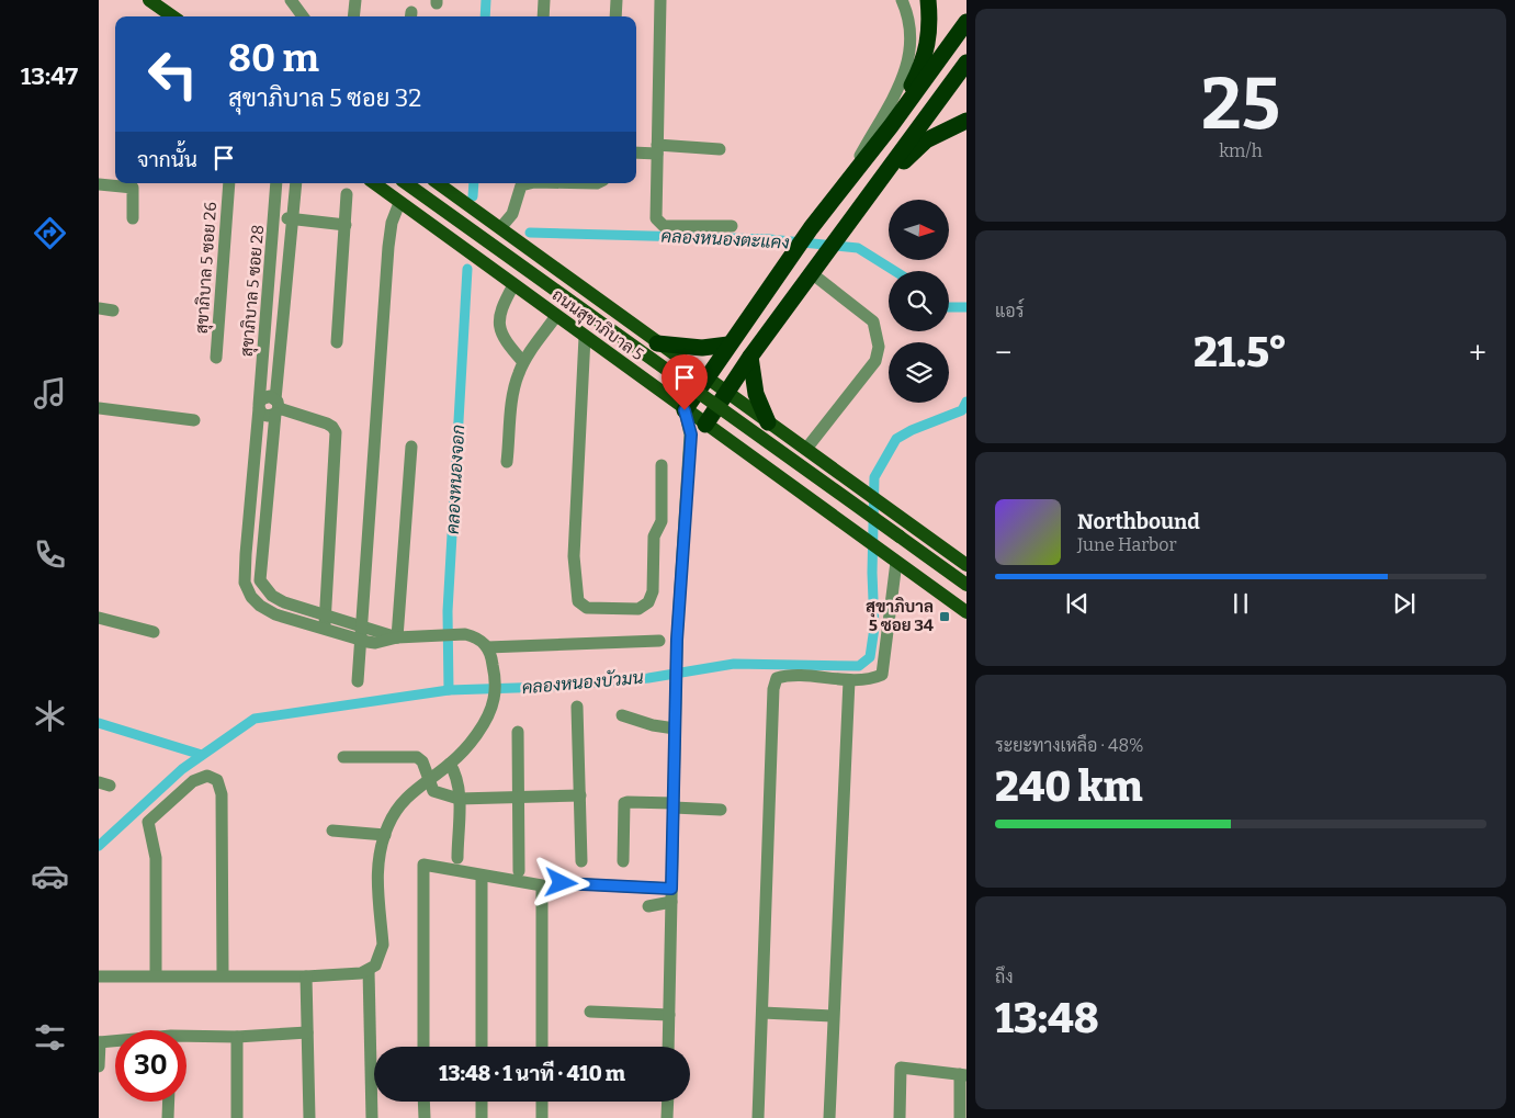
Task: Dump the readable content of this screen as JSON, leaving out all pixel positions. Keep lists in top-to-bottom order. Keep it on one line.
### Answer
{"streets":{"main road":["ถนนสุขาภิบาล 5"],"street":["สุขาภิบาล 5 ซอย 26","สุขาภิบาล 5 ซอย 28"]},"water":["คลองหนองตะแคง","คลองหนองจอก","คลองหนองบัวมน"],"places":{"transit":["สุขาภิบาล 5 ซอย 34"]},"north":"right","page":{"tabs":"13:47","tile":[["25","km/h"],"แอร์",["ระยะทางเหลือ · 48%","240 km"],["ถึง","13:48"]],"turn":["80 m","สุขาภิบาล 5 ซอย 32"],"then":"จากนั้น","heat":["−","21.5°","+"],"song":["Northbound","June Harbor"],"limit":"30","trip":"13:48 · 1 นาที · 410 m"}}
